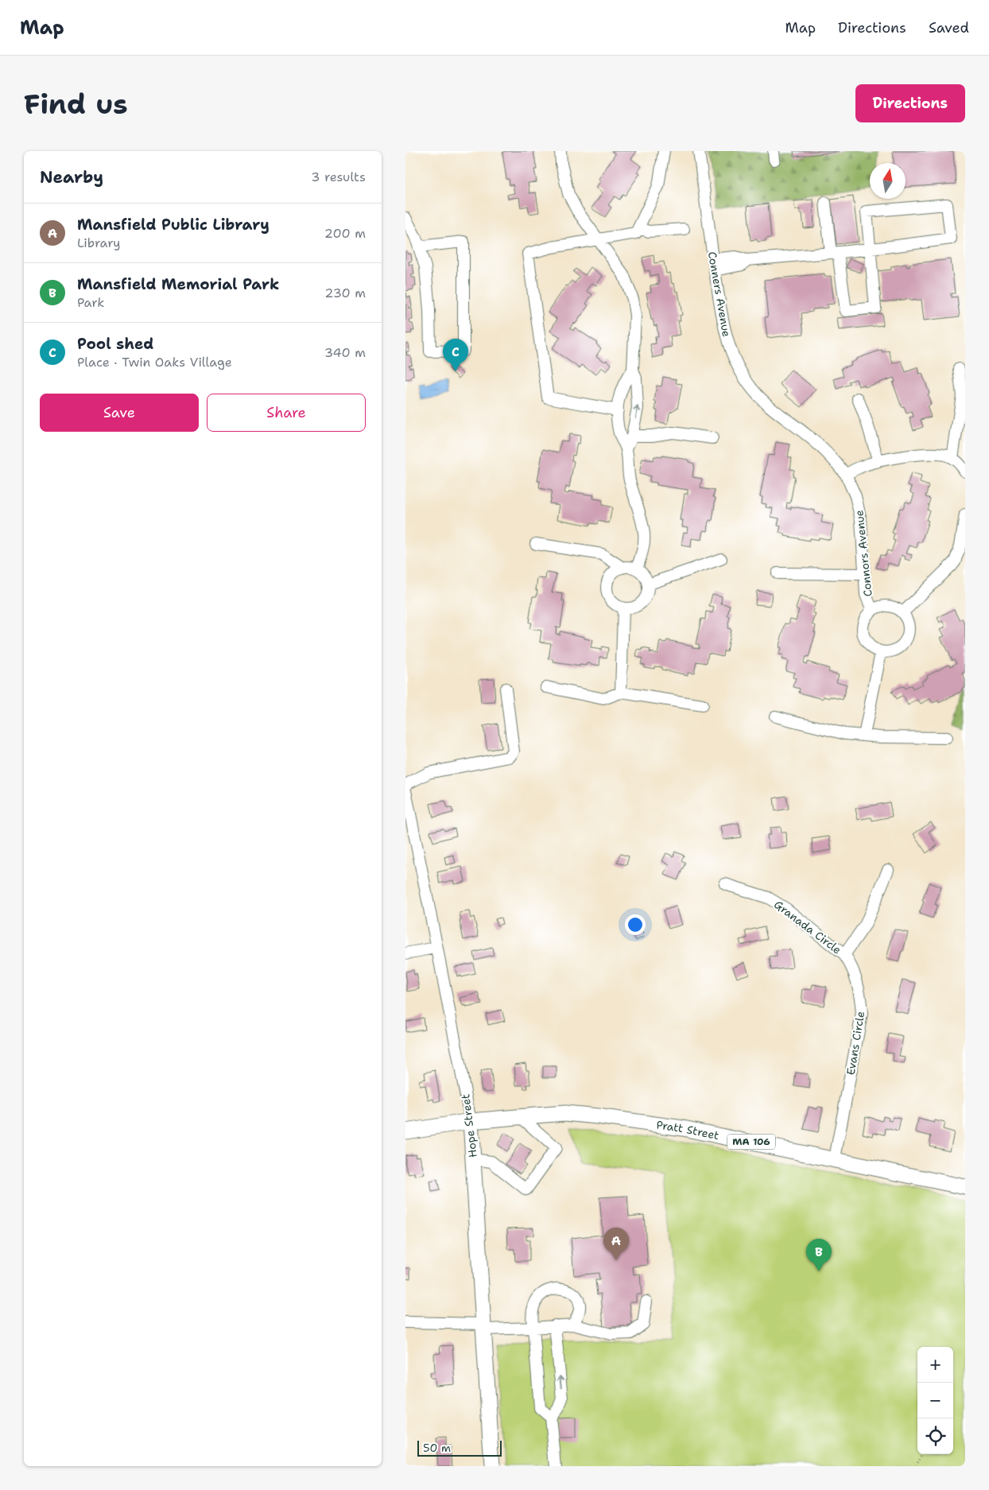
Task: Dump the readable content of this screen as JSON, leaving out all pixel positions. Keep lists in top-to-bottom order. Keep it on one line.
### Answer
{"streets":{"main road":["Hope Street","Pratt Street","MA 106"],"street":["Conners Avenue","Connors Avenue","Granada Circle","Evans Circle"]},"crossings":[["Conners Avenue","Connors Avenue"],["Granada Circle","Evans Circle"],["Evans Circle","Pratt Street"],["Hope Street","Pratt Street"]],"scale_bar":"50 m","north":"top","page":{"header":"Map","nav":["Map","Directions","Saved"],"buttons":["Directions",["Save","Share"]],"title":"Find us","heading":["Nearby","3 results"],"list":[{"mark":"A","name":"Mansfield Public Library","note":"Library","value":"200 m"},{"mark":"B","name":"Mansfield Memorial Park","note":"Park","value":"230 m"},{"mark":"C","name":"Pool shed","note":"Place · Twin Oaks Village","value":"340 m"}],"pins":["C","A","B"],"map_buttons":["+","−"],"scale":"50 m"}}
